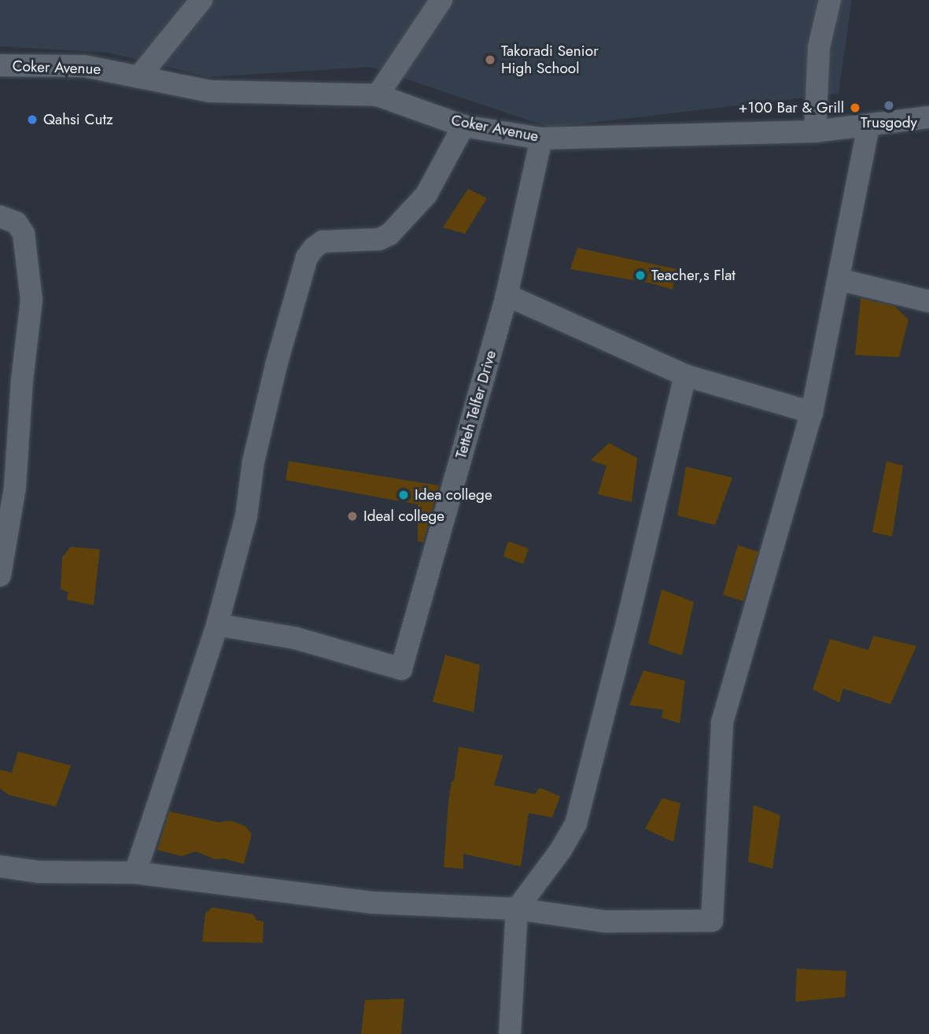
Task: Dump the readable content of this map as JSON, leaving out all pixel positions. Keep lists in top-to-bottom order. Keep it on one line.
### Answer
{"streets":{"street":["Coker Avenue","Tetteh Telfer Drive"]},"crossings":[["Coker Avenue","Tetteh Telfer Drive"]],"places":["Takoradi Senior High School","Trusgody","+100 Bar & Grill","Qahsi Cutz","Teacher,s Flat","Idea college","Ideal college"]}
